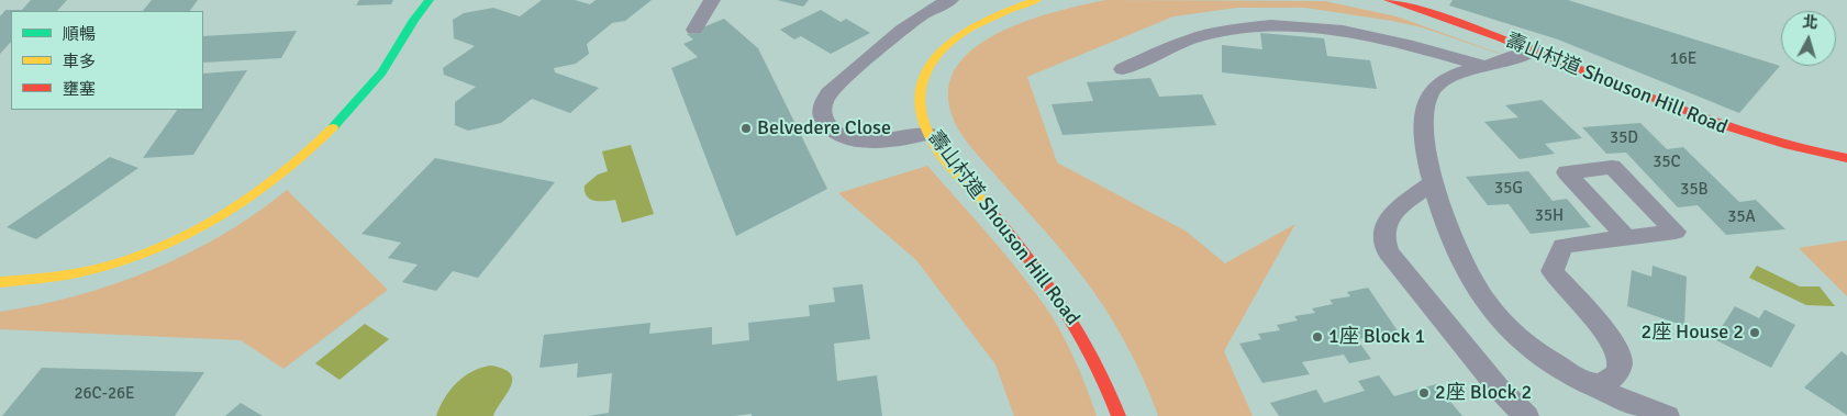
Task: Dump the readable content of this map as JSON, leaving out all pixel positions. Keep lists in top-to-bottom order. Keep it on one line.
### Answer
{"streets":{"street":["壽山村道 Shouson Hill Road"]},"places":["Belvedere Close","2座 House 2","1座 Block 1","2座 Block 2"],"house_numbers":["16E","35D","35C","35G","35B","35H","35A","26C-26E"],"legend":["順暢","車多","壅塞"],"north":"top"}
